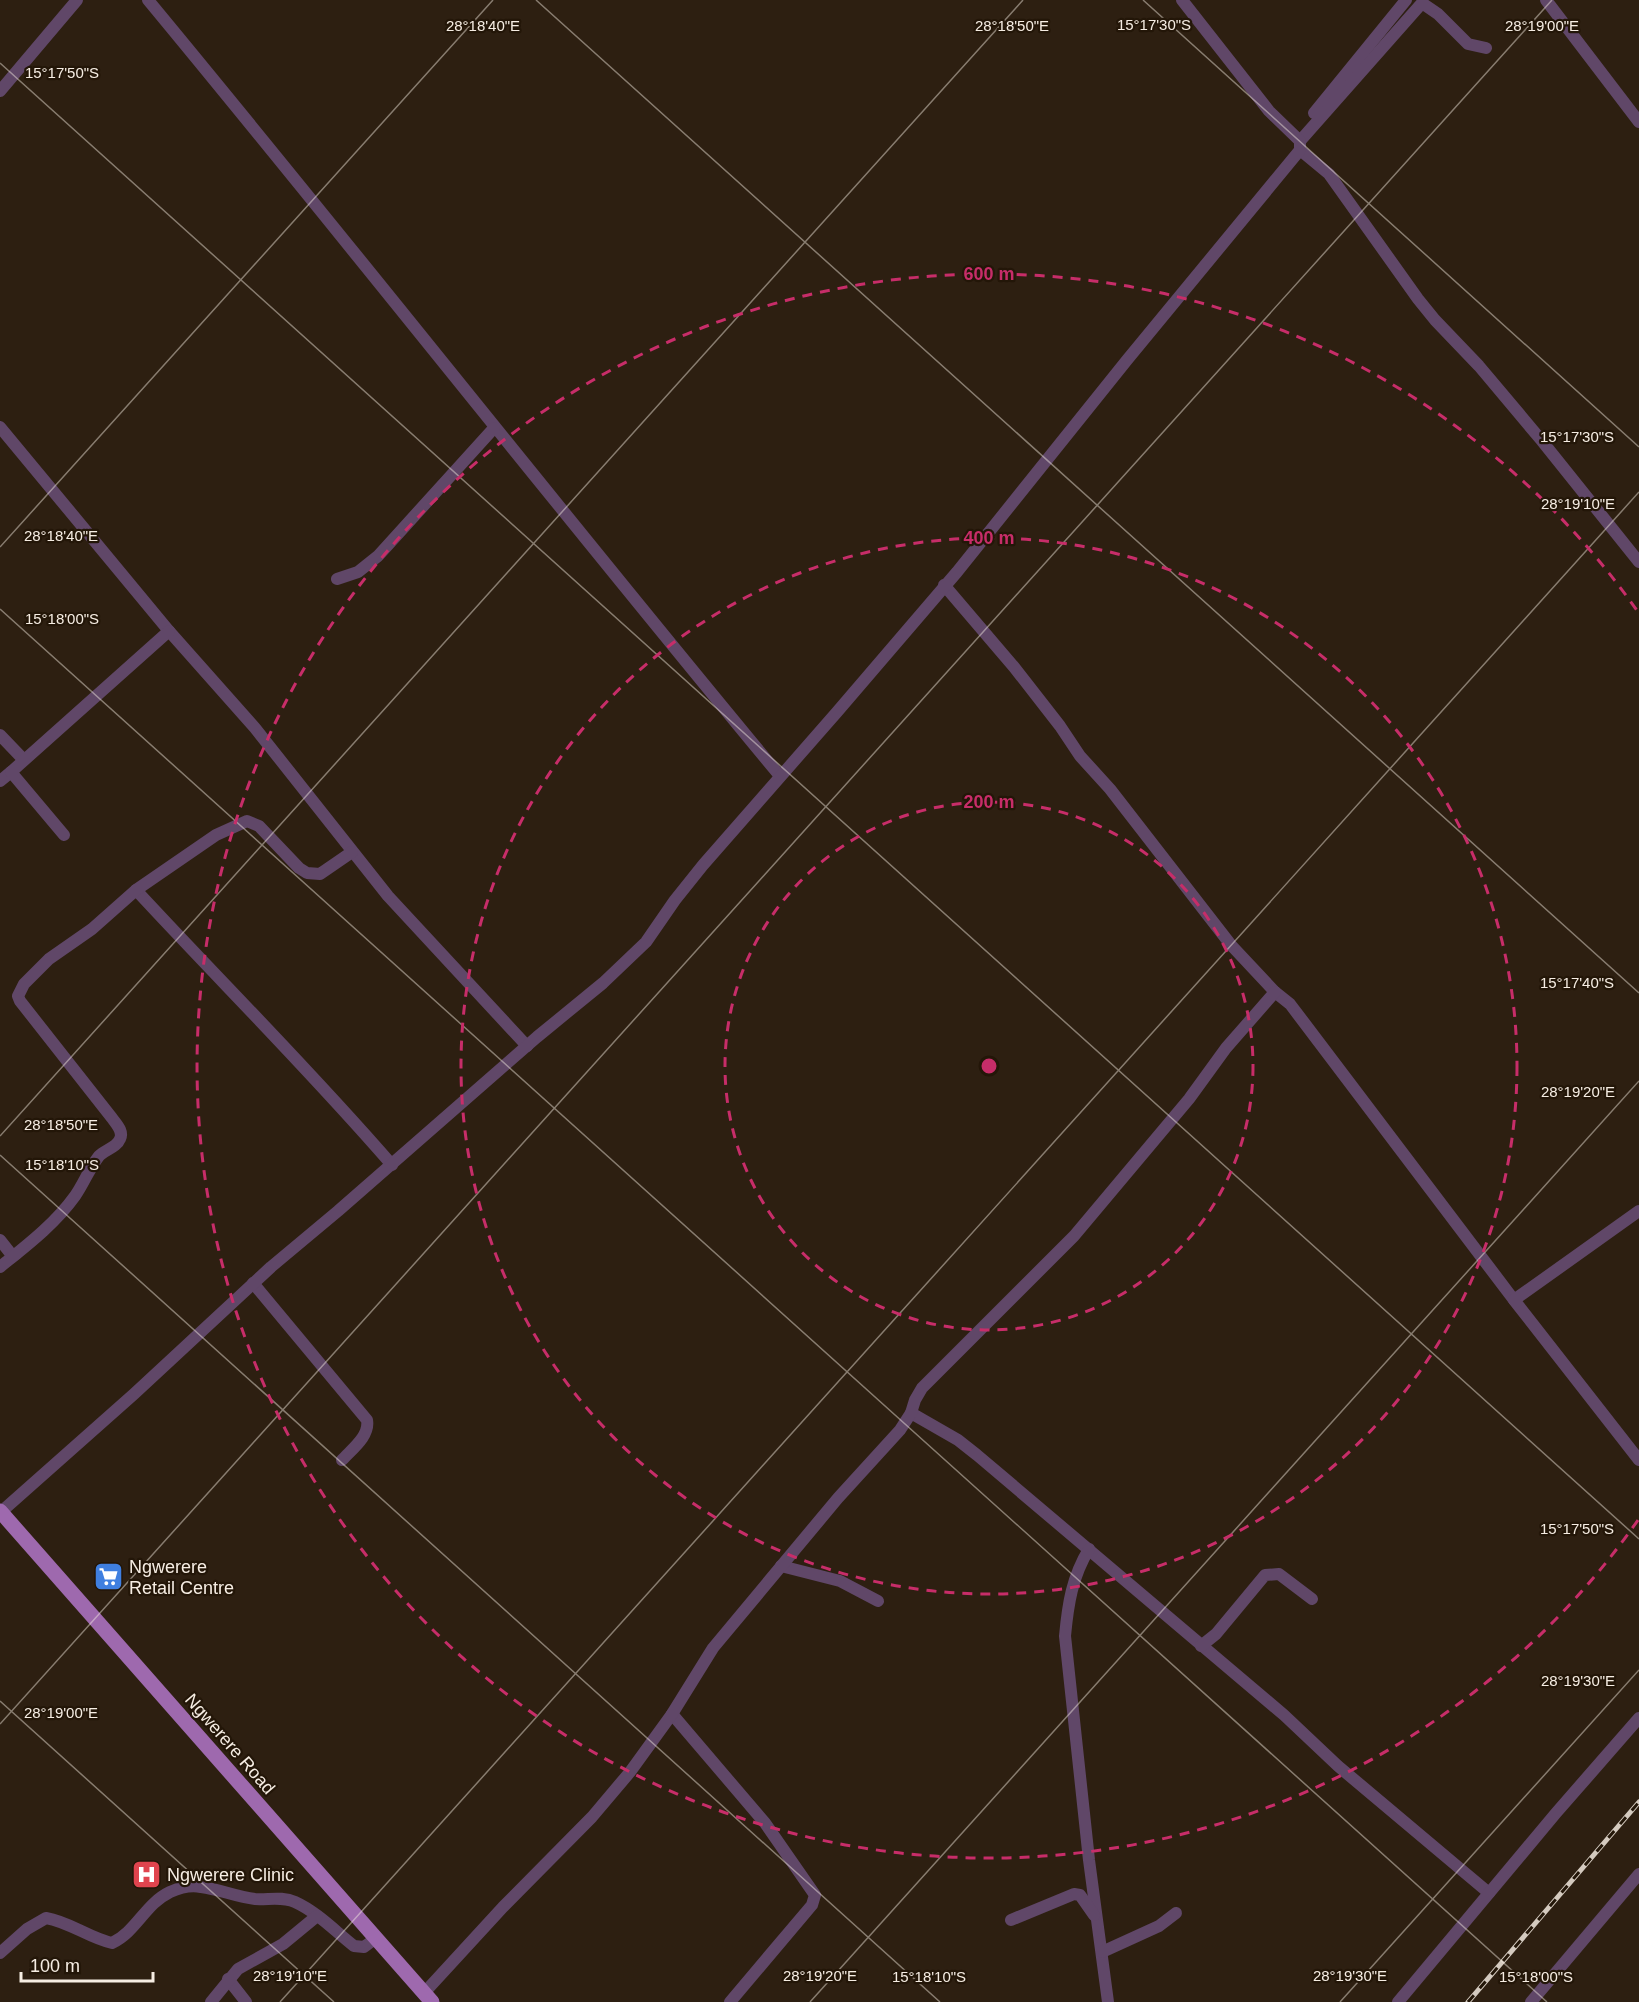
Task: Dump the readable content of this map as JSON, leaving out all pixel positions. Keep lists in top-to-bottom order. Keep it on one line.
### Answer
{"streets":{"main road":["Ngwerere Road"]},"places":{"supermarket":["Ngwerere Retail Centre"],"hospital":["Ngwerere Clinic"]},"scale_bar":"100 m","coordinates":["15°17'30\"S","28°18'40\"E","28°18'50\"E","28°19'00\"E","15°17'50\"S","28°19'10\"E","15°18'00\"S","15°17'40\"S","28°19'20\"E","15°18'10\"S","28°19'30\"E"],"rings":["600 m","400 m","200 m"]}
